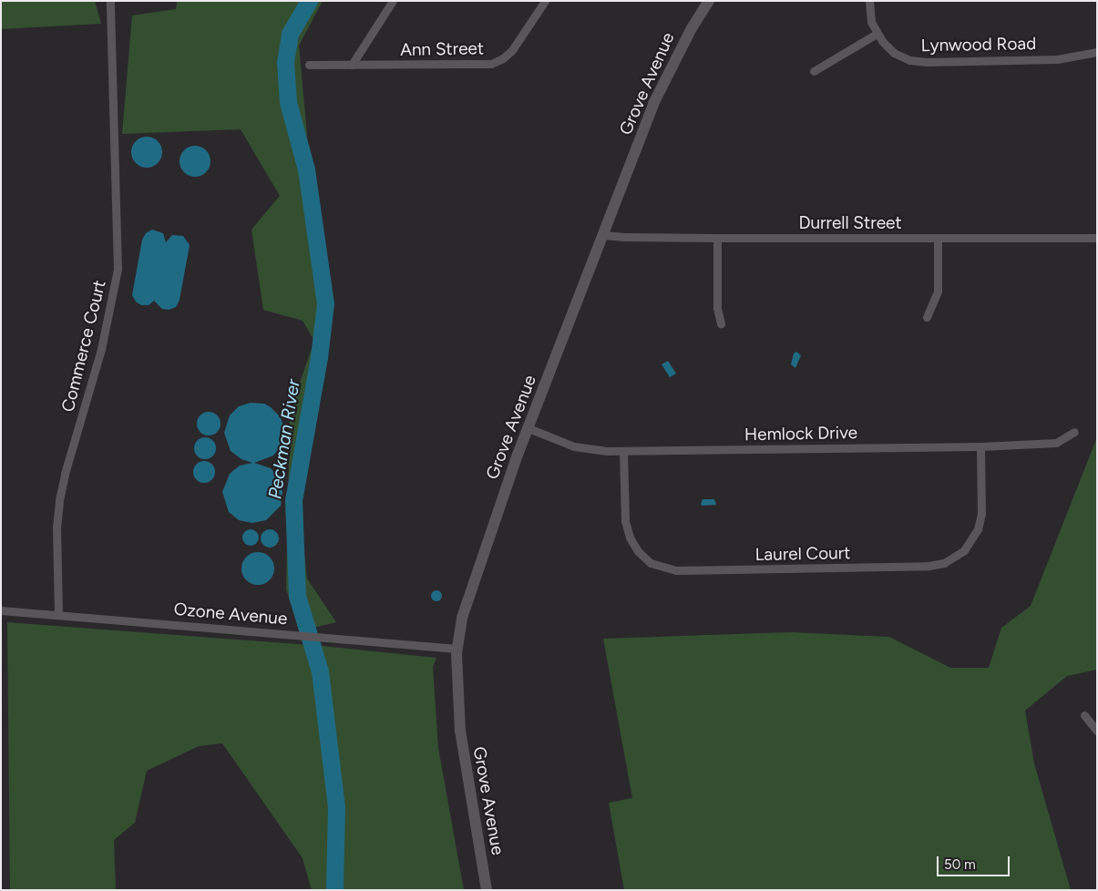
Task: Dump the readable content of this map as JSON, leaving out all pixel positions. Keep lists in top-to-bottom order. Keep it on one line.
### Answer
{"streets":{"street":["Lynwood Road","Ann Street","Grove Avenue","Durrell Street","Commerce Court","Hemlock Drive","Laurel Court","Ozone Avenue"]},"crossings":[["Grove Avenue","Durrell Street"],["Grove Avenue","Hemlock Drive"],["Grove Avenue","Ozone Avenue"],["Commerce Court","Ozone Avenue"],["Hemlock Drive","Laurel Court"]],"water":["Peckman River"],"scale_bar":"50 m"}
